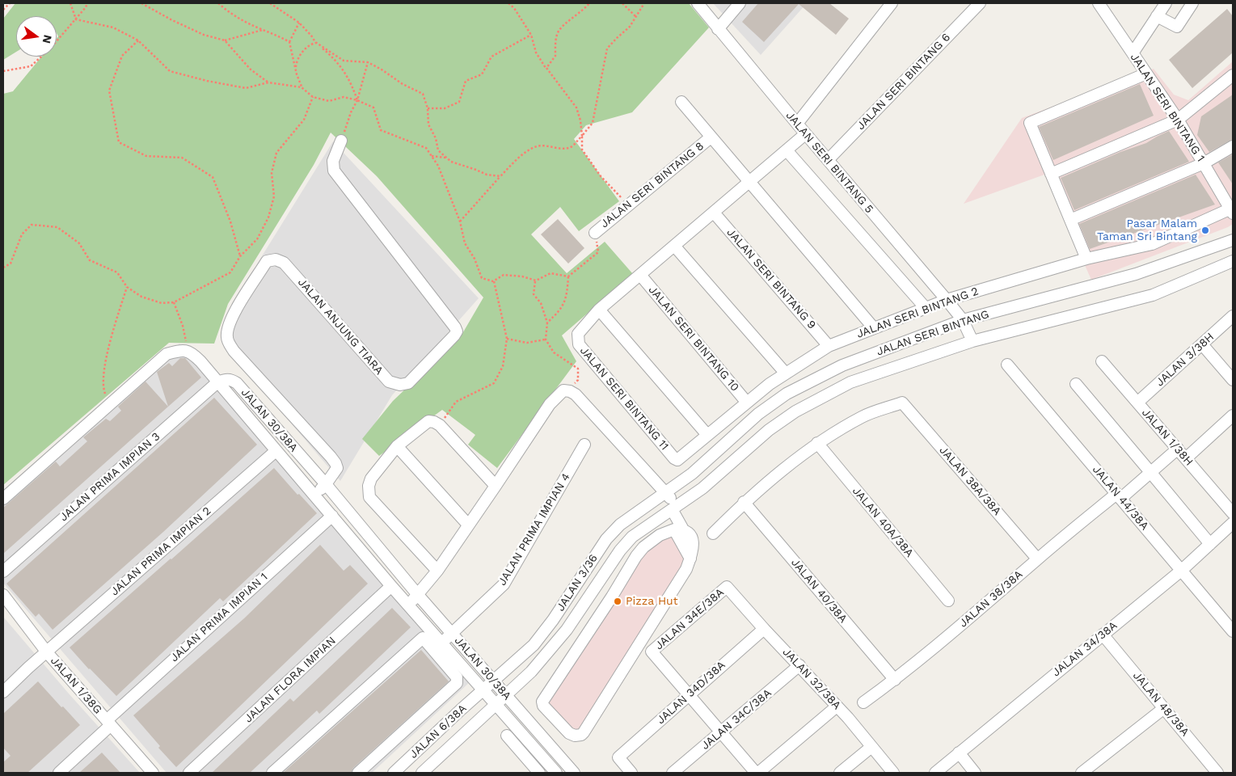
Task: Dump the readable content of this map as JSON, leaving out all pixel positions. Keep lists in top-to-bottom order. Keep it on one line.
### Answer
{"streets":{"street":["JALAN SERI BINTANG 6","JALAN SERI BINTANG 1","JALAN SERI BINTANG 5","JALAN SERI BINTANG 8","JALAN SERI BINTANG 9","JALAN SERI BINTANG 2","JALAN ANJUNG TIARA","JALAN SERI BINTANG","JALAN SERI BINTANG 10","JALAN 3/38H","JALAN SERI BINTANG 11","JALAN 30/38A","JALAN 1/38H","JALAN PRIMA IMPIAN 3","JALAN 38A/38A","JALAN 44/38A","JALAN 40A/38A","JALAN PRIMA IMPIAN 4","JALAN PRIMA IMPIAN 2","JALAN 3/36","JALAN 40/38A","JALAN 38/38A","JALAN PRIMA IMPIAN 1","JALAN 34E/38A","JALAN 34/38A","JALAN 32/38A","JALAN FLORA IMPIAN","JALAN 1/38G","JALAN 34D/38A","JALAN 48/38A","JALAN 34C/38A","JALAN 6/38A"]},"crossings":[["JALAN SERI BINTANG 6","JALAN SERI BINTANG 5"],["JALAN SERI BINTANG 1","JALAN SERI BINTANG 2"],["JALAN SERI BINTANG 5","JALAN SERI BINTANG 2"],["JALAN SERI BINTANG 5","JALAN SERI BINTANG"],["JALAN SERI BINTANG 8","JALAN SERI BINTANG 2"],["JALAN SERI BINTANG 9","JALAN SERI BINTANG 2"],["JALAN SERI BINTANG 2","JALAN SERI BINTANG 10"],["JALAN SERI BINTANG 2","JALAN SERI BINTANG 11"],["JALAN ANJUNG TIARA","JALAN 30/38A"],["JALAN SERI BINTANG","JALAN 3/36"],["JALAN 3/38H","JALAN 1/38H"],["JALAN 30/38A","JALAN PRIMA IMPIAN 3"],["JALAN 30/38A","JALAN PRIMA IMPIAN 4"],["JALAN 30/38A","JALAN PRIMA IMPIAN 2"],["JALAN 30/38A","JALAN 3/36"],["JALAN 30/38A","JALAN PRIMA IMPIAN 1"],["JALAN 30/38A","JALAN FLORA IMPIAN"],["JALAN 30/38A","JALAN 6/38A"],["JALAN 1/38H","JALAN 38/38A"],["JALAN 38A/38A","JALAN 40A/38A"],["JALAN 38A/38A","JALAN 38/38A"],["JALAN 44/38A","JALAN 38/38A"],["JALAN 44/38A","JALAN 34/38A"],["JALAN PRIMA IMPIAN 2","JALAN 1/38G"],["JALAN 3/36","JALAN 6/38A"],["JALAN 40/38A","JALAN 38/38A"],["JALAN PRIMA IMPIAN 1","JALAN 1/38G"],["JALAN 34E/38A","JALAN 32/38A"],["JALAN 34E/38A","JALAN 34D/38A"],["JALAN 34/38A","JALAN 48/38A"],["JALAN 32/38A","JALAN 34D/38A"],["JALAN 32/38A","JALAN 34C/38A"]],"places":["Pasar Malam Taman Sri Bintang","Pizza Hut"],"north":"right"}
